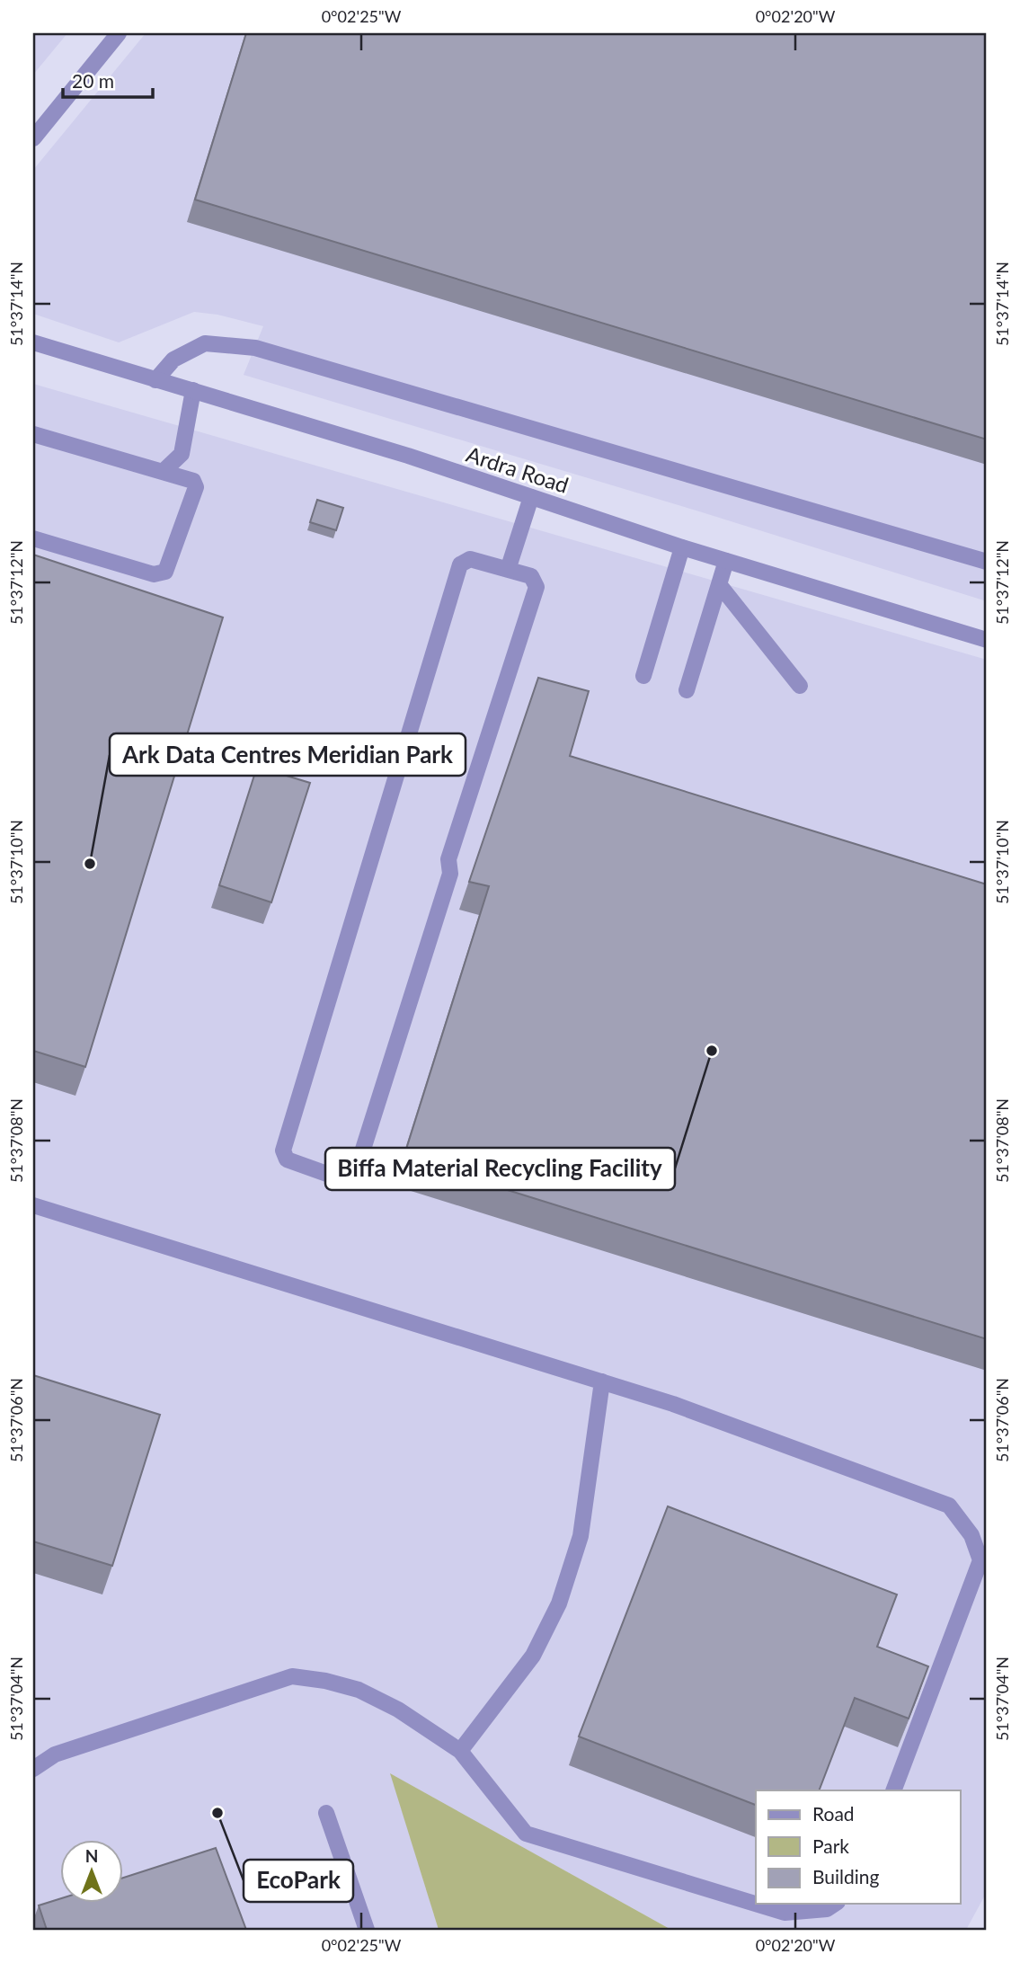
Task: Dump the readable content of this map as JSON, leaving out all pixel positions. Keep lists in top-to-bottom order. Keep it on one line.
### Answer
{"streets":{"street":["Ardra Road"]},"places":["Ark Data Centres Meridian Park","Biffa Material Recycling Facility","EcoPark"],"legend":["Road","Park","Building"],"scale_bar":"20 m","north":"top","coordinates":["0°02'25\"W","0°02'20\"W","51°37'14\"N","51°37'12\"N","51°37'10\"N","51°37'08\"N","51°37'06\"N","51°37'04\"N"]}
